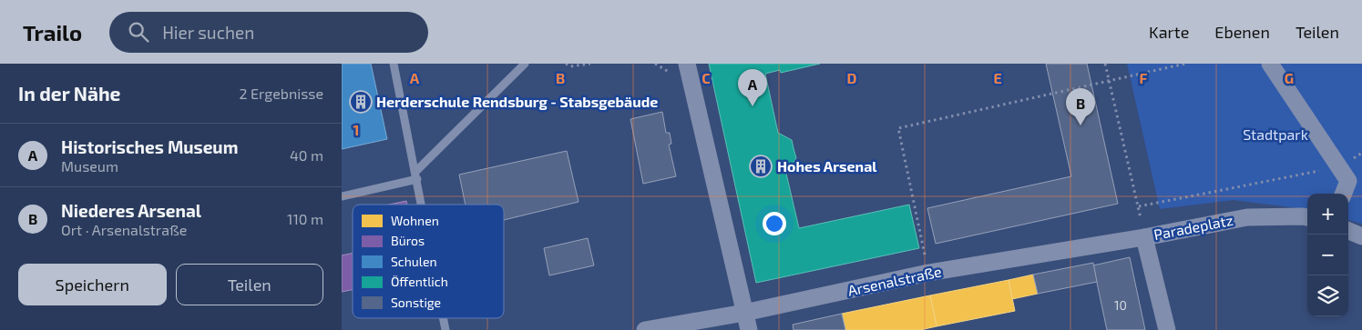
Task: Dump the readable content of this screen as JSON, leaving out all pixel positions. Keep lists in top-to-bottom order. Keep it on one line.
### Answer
{"streets":{"street":["Paradeplatz","Arsenalstraße"]},"crossings":[["Paradeplatz","Arsenalstraße"]],"parks":["Stadtpark"],"places":{"building":["Herderschule Rendsburg - Stabsgebäude","Hohes Arsenal"]},"house_numbers":["10"],"legend":["Wohnen","Büros","Schulen","Öffentlich","Sonstige"],"page":{"header":"Trailo","search":"Hier suchen","nav":["Karte","Ebenen","Teilen"],"heading":["In der Nähe","2 Ergebnisse"],"pins":["A","B"],"list":[{"mark":"A","name":"Historisches Museum","note":"Museum","value":"40 m"},{"mark":"B","name":"Niederes Arsenal","note":"Ort · Arsenalstraße","value":"110 m"}],"map_buttons":["+","−"],"buttons":["Speichern","Teilen"]},"grid":{"columns":["A","B","C","D","E","F","G"],"rows":["1"]}}
